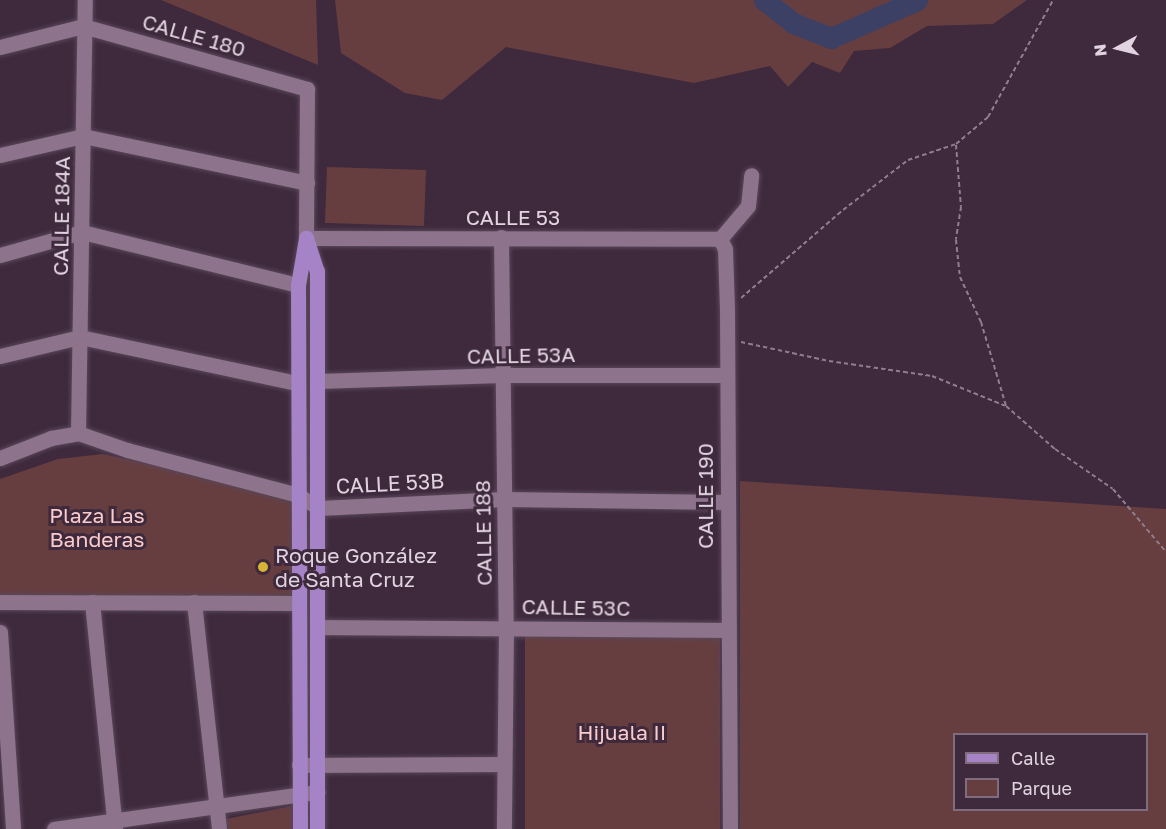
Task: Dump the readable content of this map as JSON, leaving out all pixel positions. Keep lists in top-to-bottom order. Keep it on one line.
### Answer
{"streets":{"street":["CALLE 180","CALLE 184A","CALLE 53","CALLE 53A","CALLE 53B","CALLE 190","CALLE 188","CALLE 53C"]},"crossings":[["CALLE 180","CALLE 184A"],["CALLE 184A","CALLE 53B"],["CALLE 53","CALLE 190"],["CALLE 53","CALLE 188"],["CALLE 53A","CALLE 190"],["CALLE 53A","CALLE 188"],["CALLE 53B","CALLE 190"],["CALLE 53B","CALLE 188"],["CALLE 190","CALLE 53C"],["CALLE 188","CALLE 53C"]],"parks":["Plaza Las Banderas","Hijuala II"],"places":["Roque González de Santa Cruz"],"legend":["Calle","Parque"],"north":"left"}
